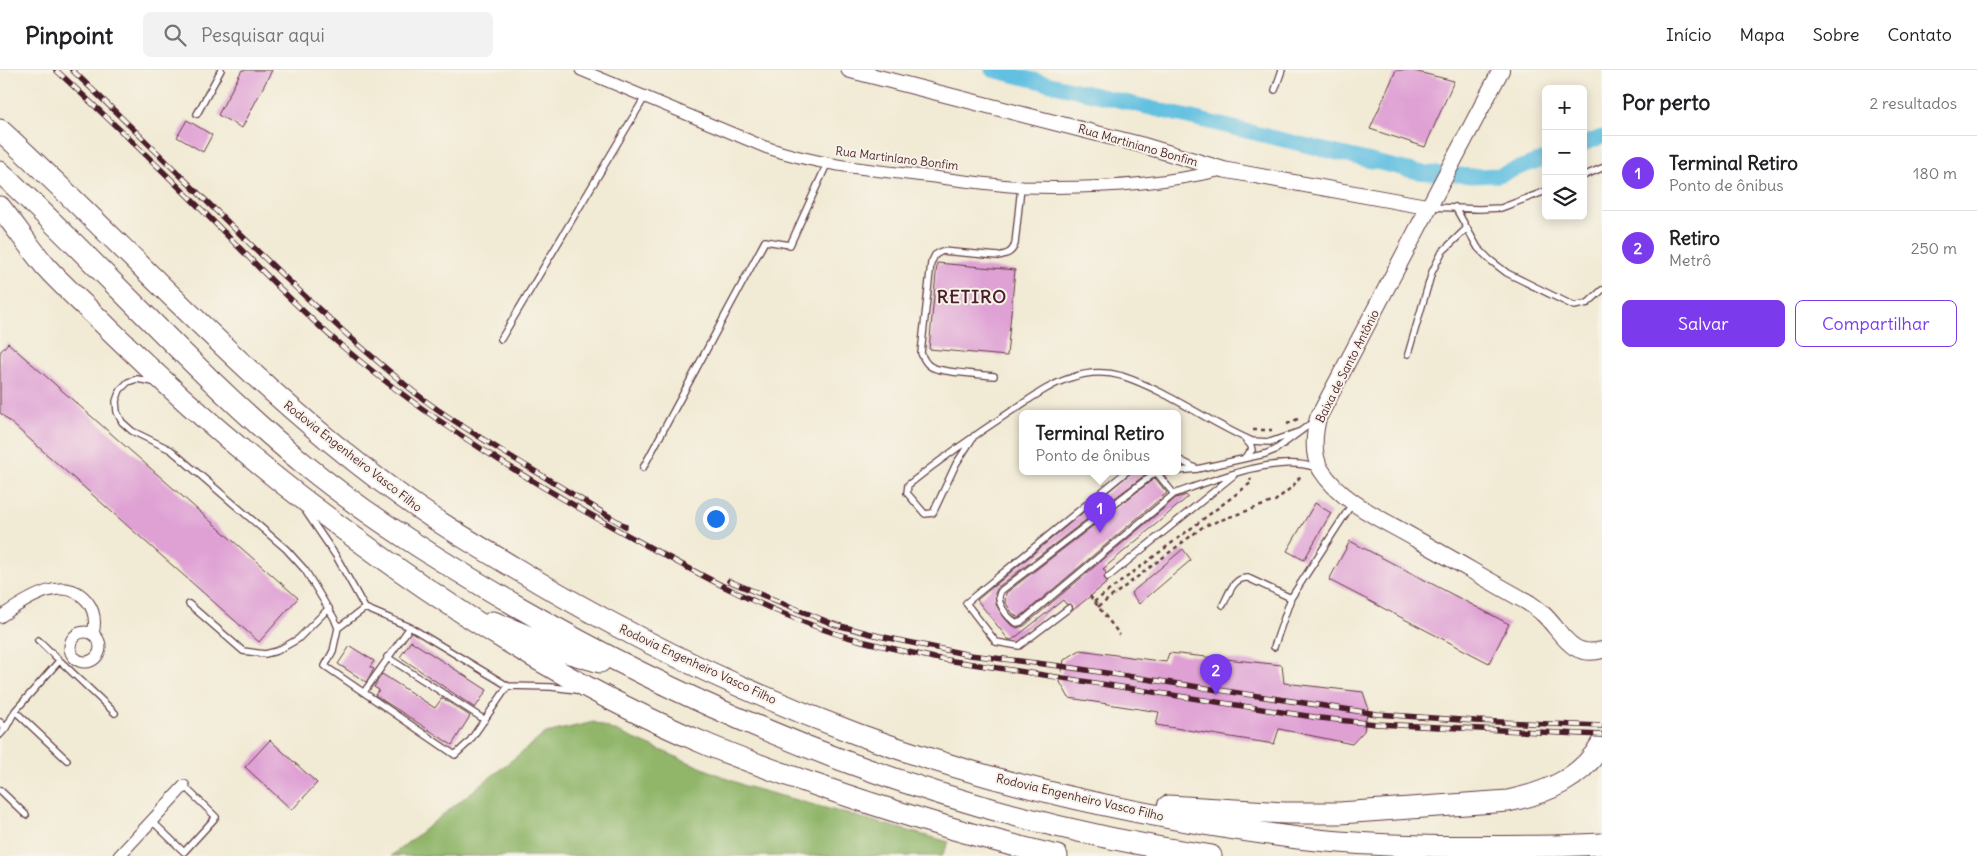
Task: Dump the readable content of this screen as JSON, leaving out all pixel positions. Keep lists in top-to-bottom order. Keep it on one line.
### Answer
{"streets":{"highway":["Rodovia Engenheiro Vasco Filho"],"main road":["Baixa de Santo Antônio"],"street":["Rua Martiniano Bonfim","Rua Martinlano Bonfim"]},"crossings":[["Rua Martiniano Bonfim","Rua Martinlano Bonfim"],["Rua Martiniano Bonfim","Baixa de Santo Antônio"]],"districts":["RETIRO"],"page":{"header":"Pinpoint","search":"Pesquisar aqui","nav":["Início","Mapa","Sobre","Contato"],"heading":["Por perto","2 resultados"],"map_buttons":["+","−"],"list":[{"mark":"1","name":"Terminal Retiro","note":"Ponto de ônibus","value":"180 m"},{"mark":"2","name":"Retiro","note":"Metrô","value":"250 m"}],"buttons":["Salvar","Compartilhar"],"popup":["Terminal Retiro","Ponto de ônibus"],"pins":["1","2"]}}
